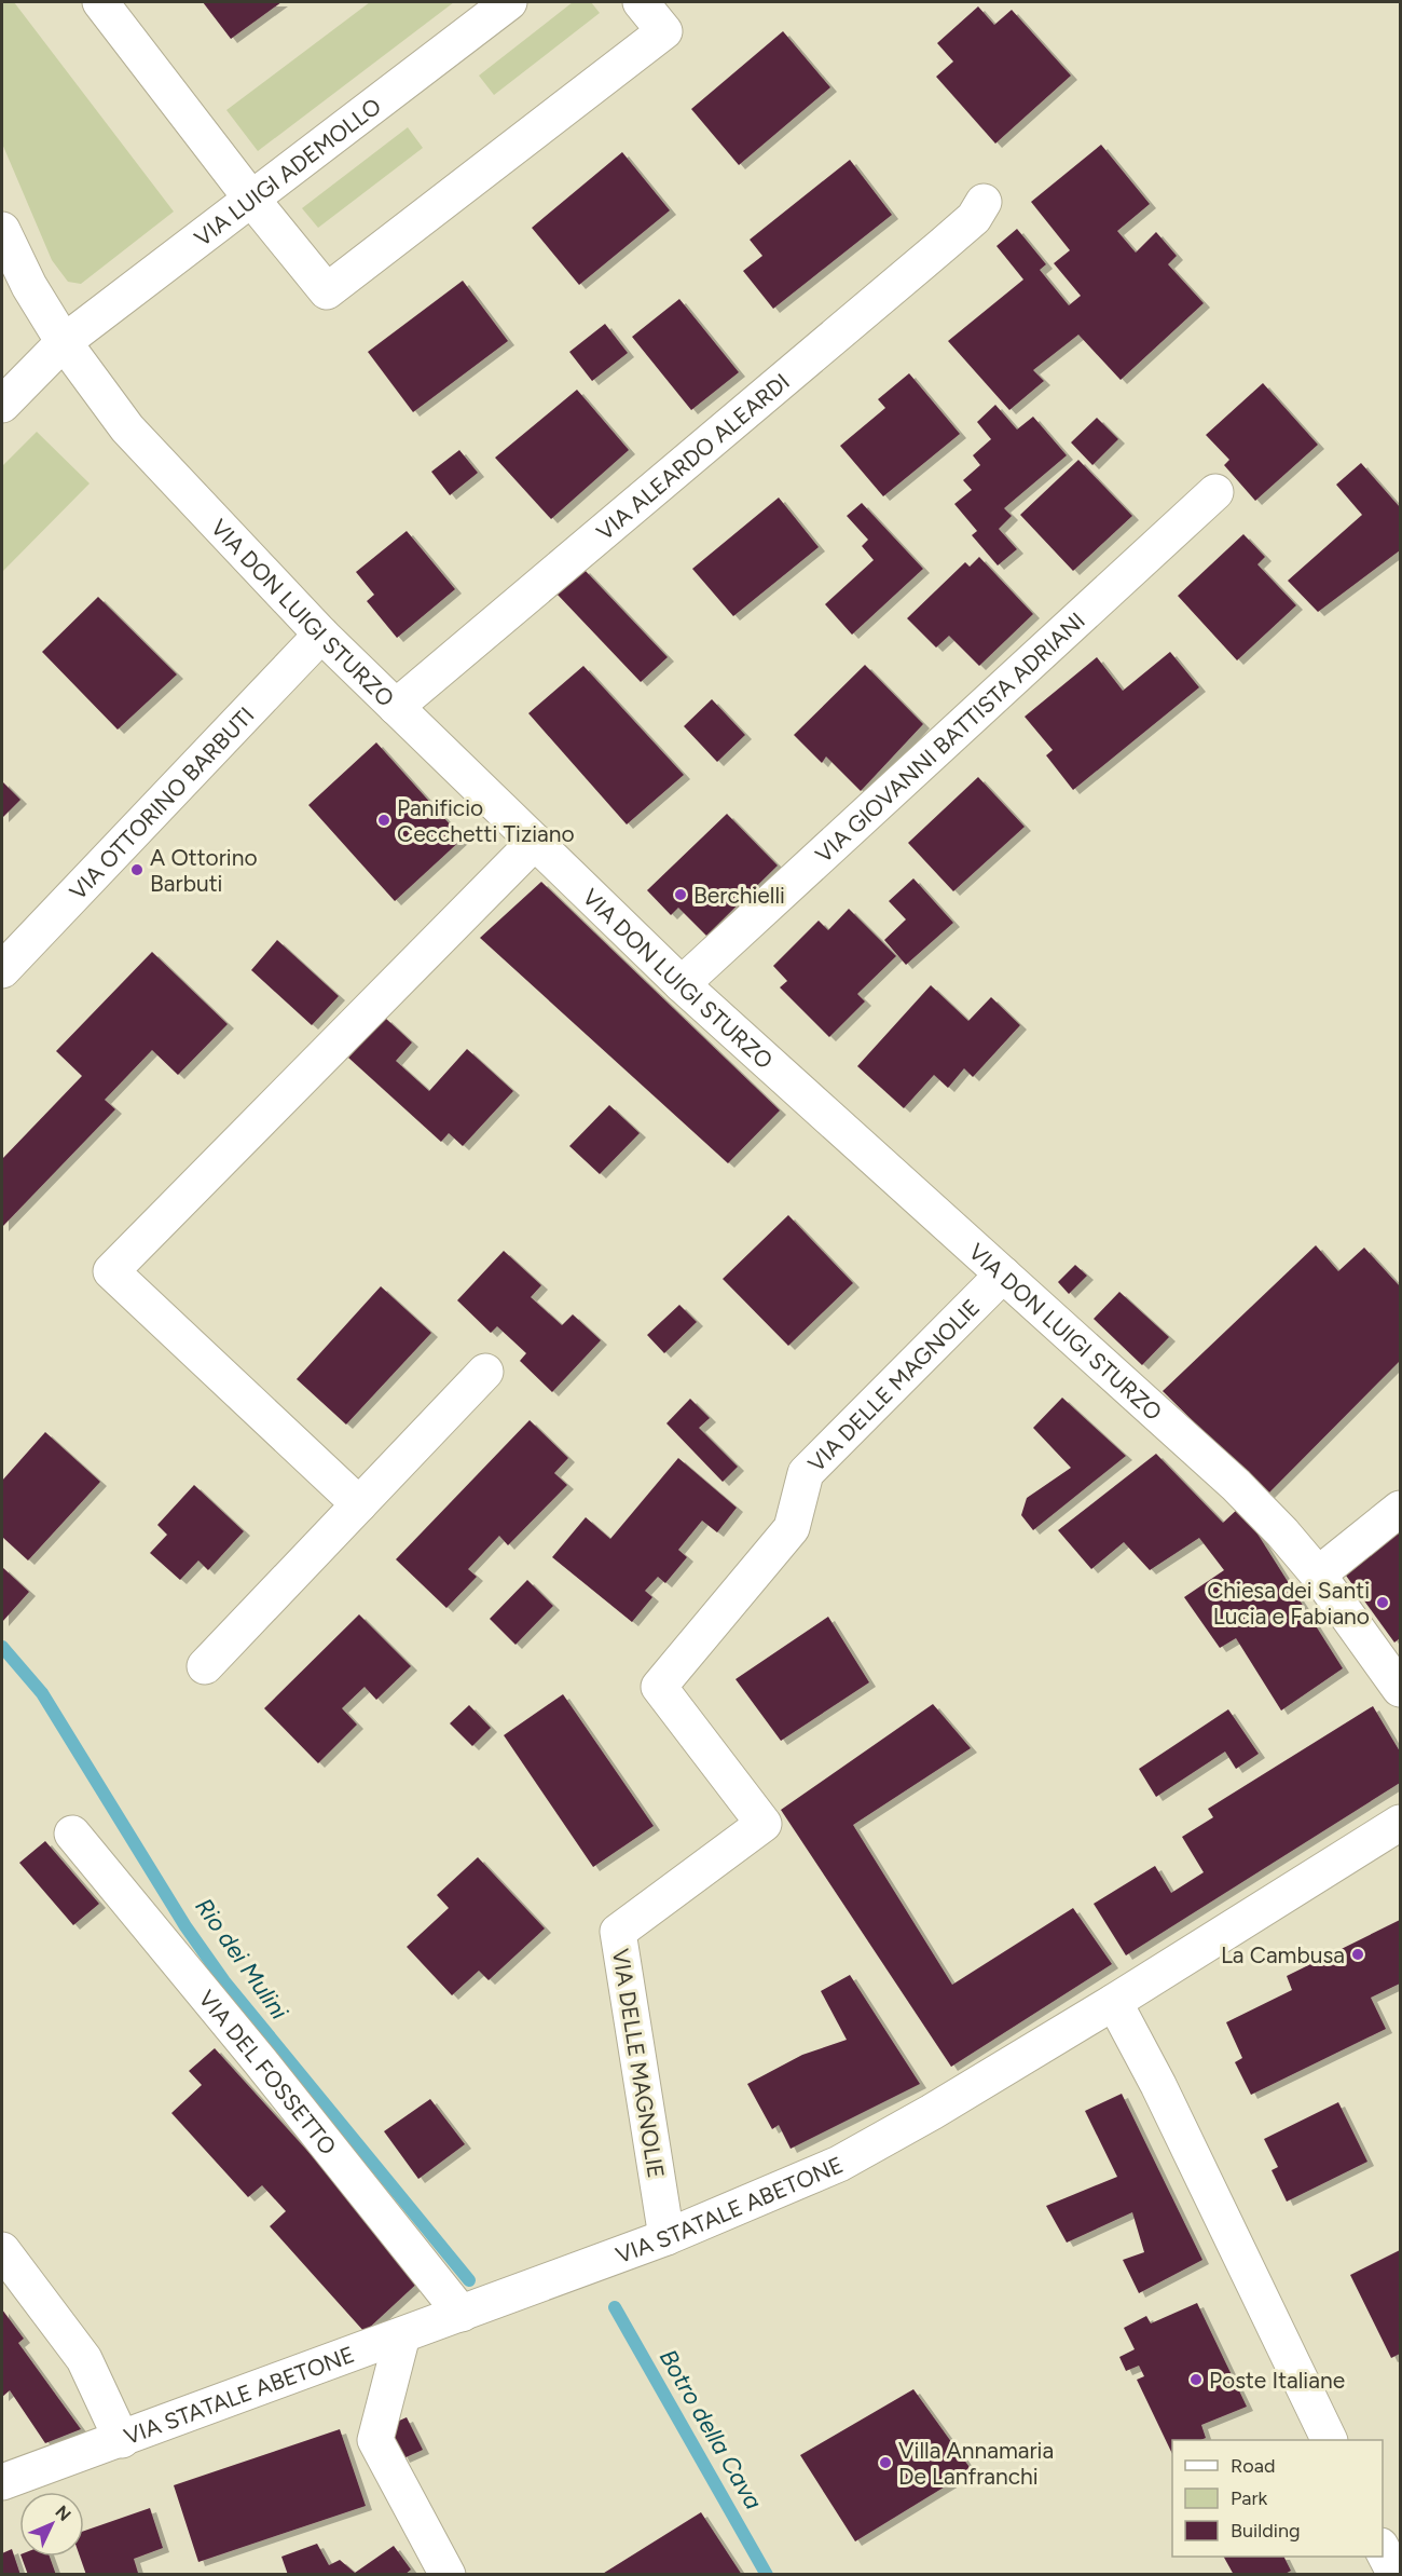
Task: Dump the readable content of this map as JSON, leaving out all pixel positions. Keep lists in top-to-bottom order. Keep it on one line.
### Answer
{"streets":{"street":["VIA LUIGI ADEMOLLO","VIA ALEARDO ALEARDI","VIA DON LUIGI STURZO","VIA GIOVANNI BATTISTA ADRIANI","VIA OTTORINO BARBUTI","VIA DELLE MAGNOLIE","VIA DEL FOSSETTO","VIA STATALE ABETONE"]},"crossings":[["VIA LUIGI ADEMOLLO","VIA DON LUIGI STURZO"],["VIA ALEARDO ALEARDI","VIA DON LUIGI STURZO"],["VIA DON LUIGI STURZO","VIA GIOVANNI BATTISTA ADRIANI"],["VIA DON LUIGI STURZO","VIA OTTORINO BARBUTI"],["VIA DON LUIGI STURZO","VIA DELLE MAGNOLIE"],["VIA DELLE MAGNOLIE","VIA STATALE ABETONE"],["VIA DEL FOSSETTO","VIA STATALE ABETONE"]],"water":["Rio dei Mulini","Botro della Cava"],"places":["Panificio Cecchetti Tiziano","A Ottorino Barbuti","Berchielli","Chiesa dei Santi Lucia e Fabiano","La Cambusa","Poste Italiane","Villa Annamaria De Lanfranchi"],"legend":["Road","Park","Building"],"north":"top right"}
